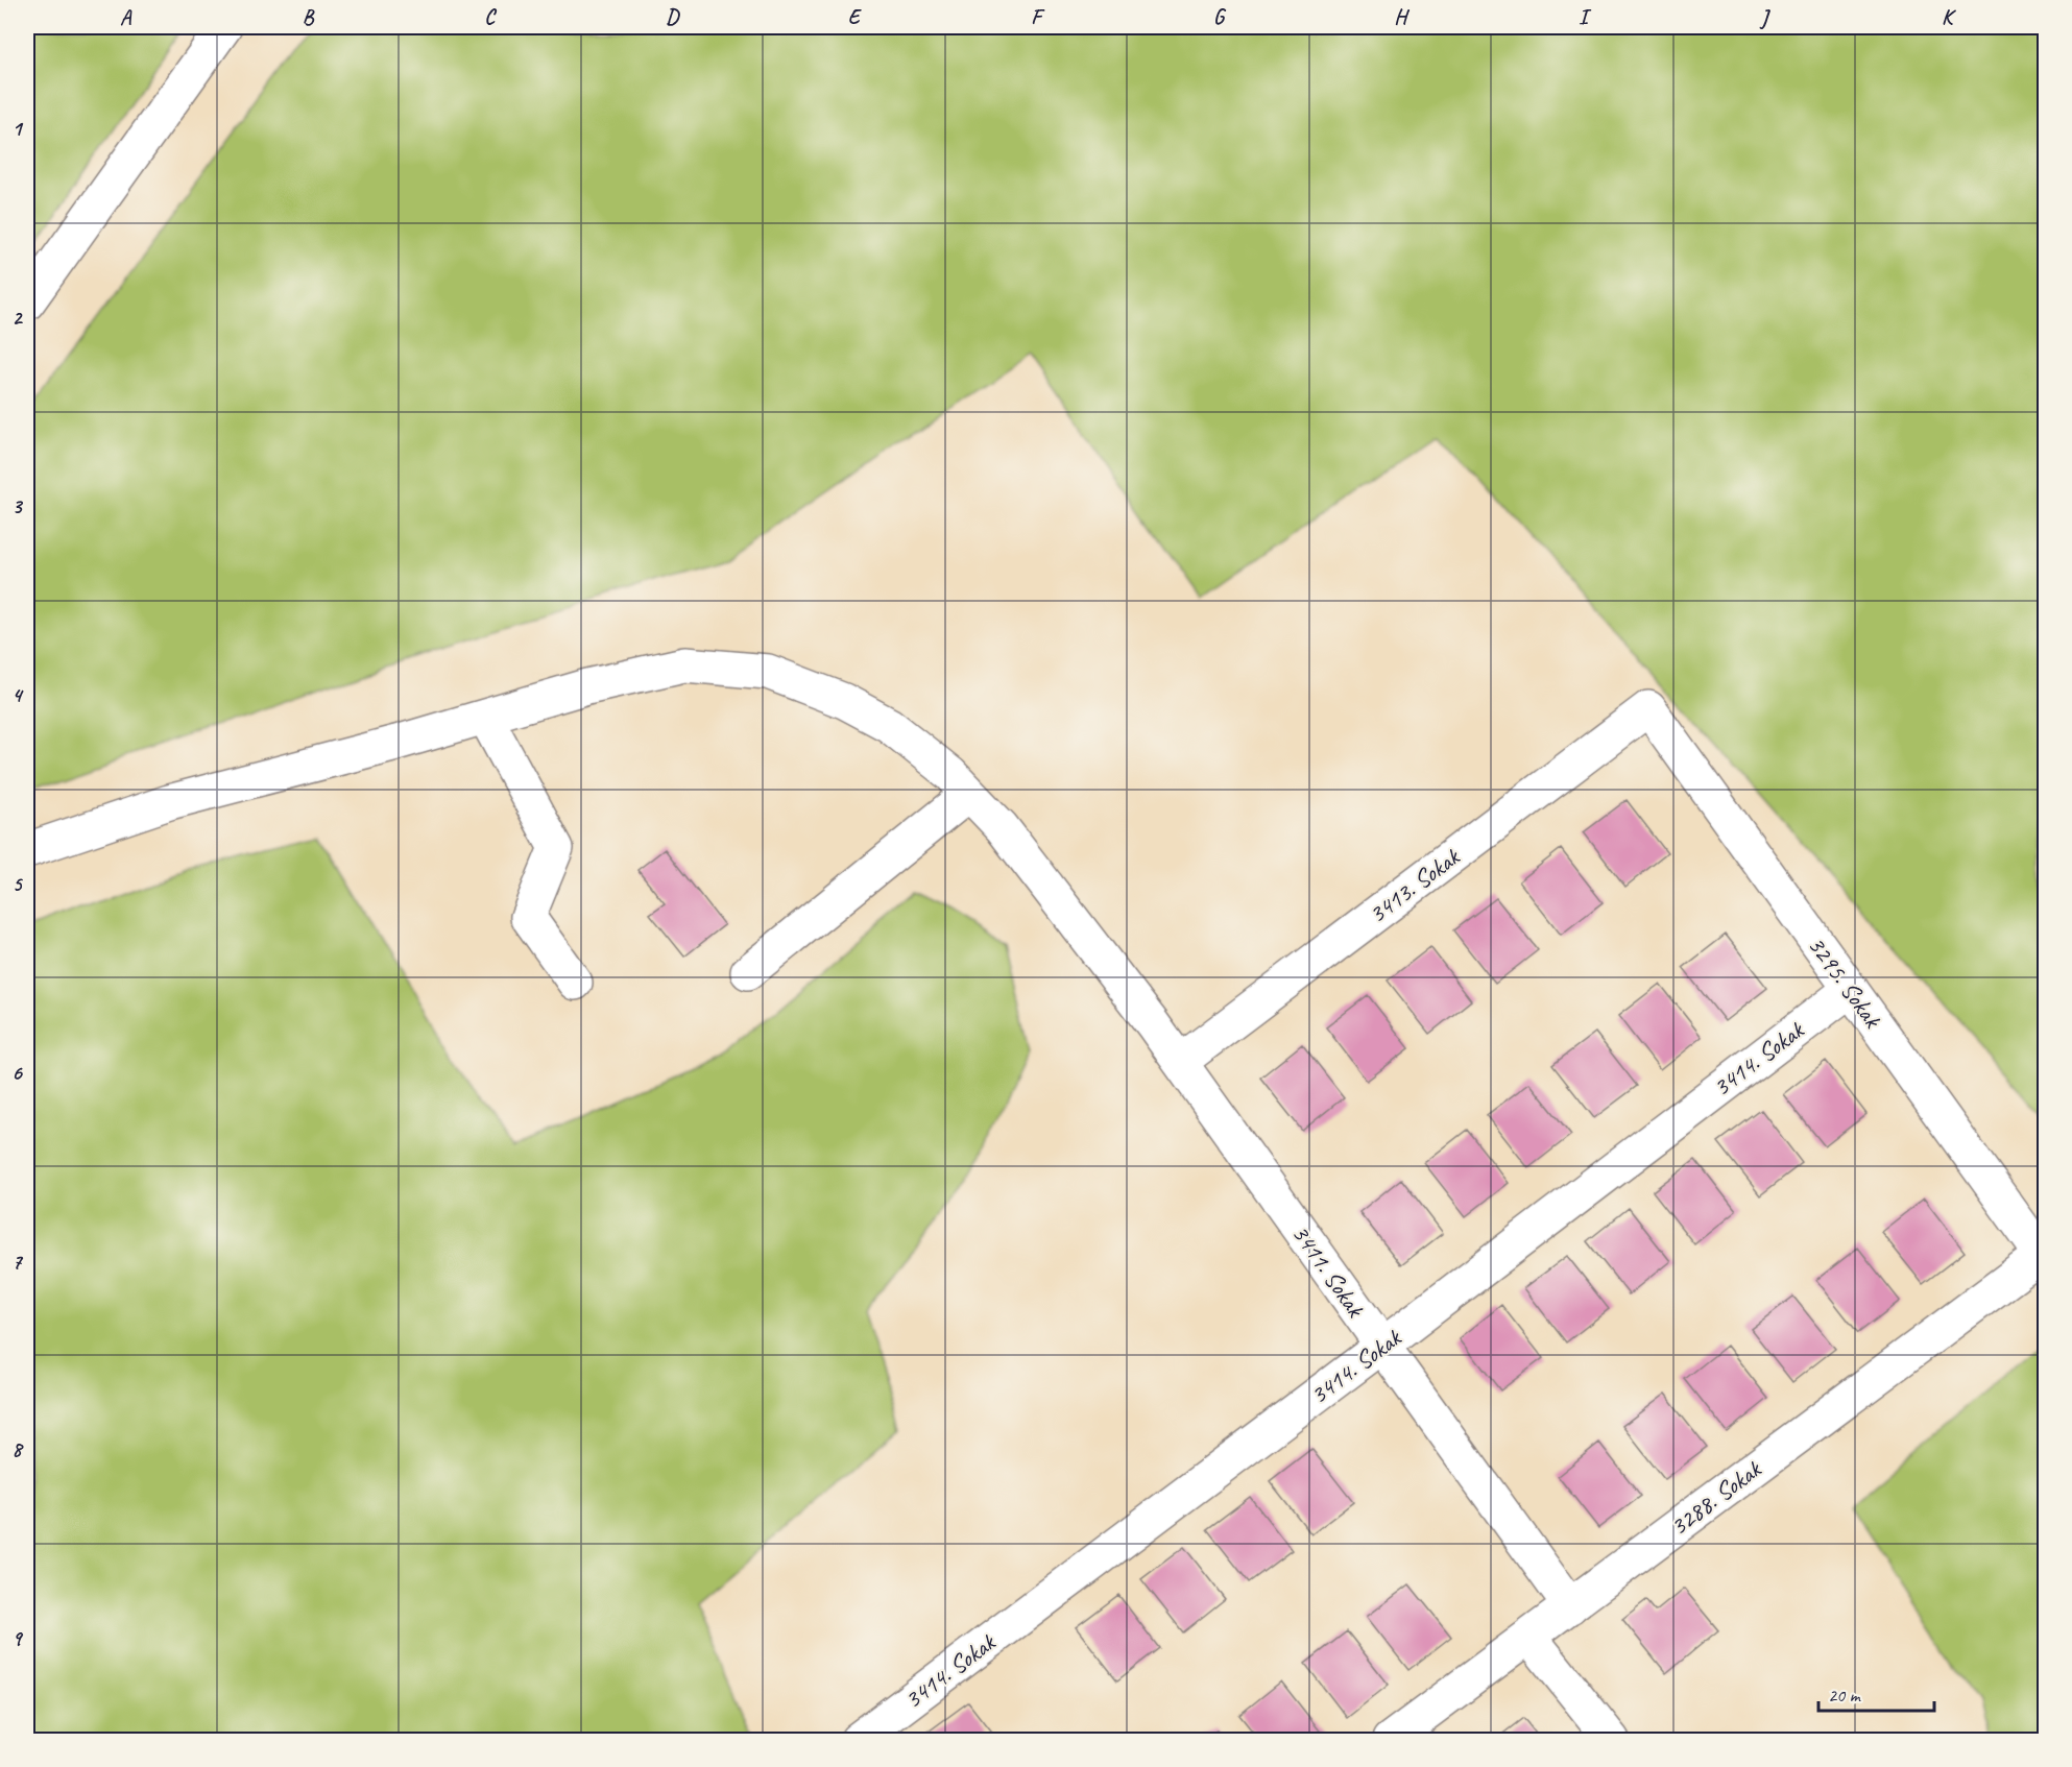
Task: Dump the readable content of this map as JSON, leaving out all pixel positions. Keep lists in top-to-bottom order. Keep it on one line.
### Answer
{"streets":{"street":["3413. Sokak","3295. Sokak","3414. Sokak","3411. Sokak","3288. Sokak"]},"crossings":[["3413. Sokak","3295. Sokak"],["3413. Sokak","3411. Sokak"],["3295. Sokak","3414. Sokak"],["3295. Sokak","3288. Sokak"],["3414. Sokak","3411. Sokak"],["3411. Sokak","3288. Sokak"]],"scale_bar":"20 m","grid":{"columns":["A","B","C","D","E","F","G","H","I","J","K"],"rows":["1","2","3","4","5","6","7","8","9"]}}
